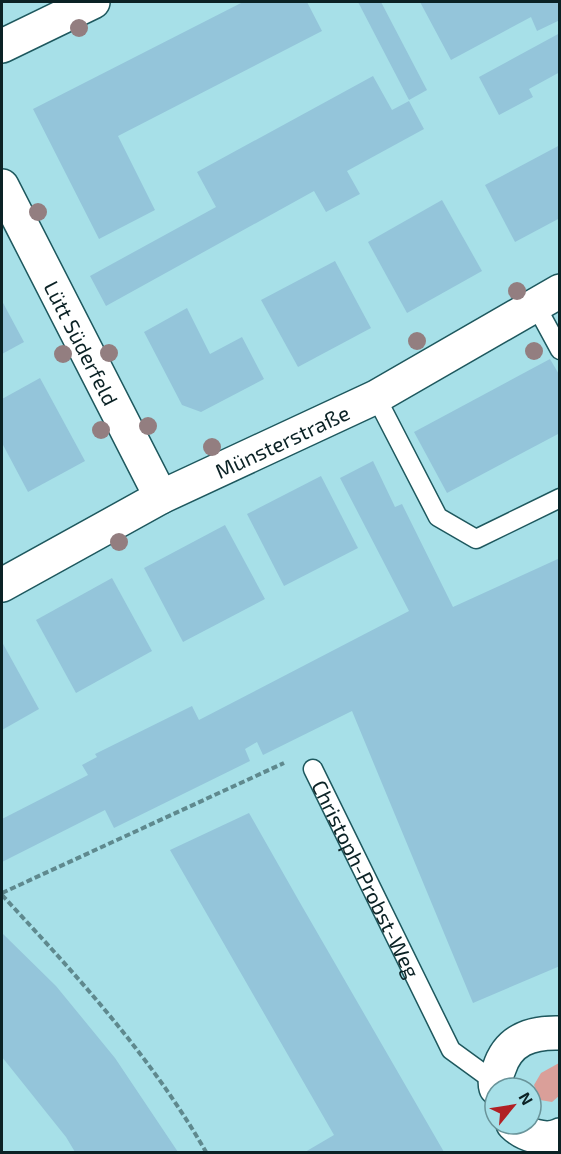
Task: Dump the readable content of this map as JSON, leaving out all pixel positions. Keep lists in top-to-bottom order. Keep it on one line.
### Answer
{"streets":{"street":["Lütt Süderfeld","Münsterstraße","Christoph-Probst-Weg"]},"crossings":[["Lütt Süderfeld","Münsterstraße"]],"north":"top right"}
